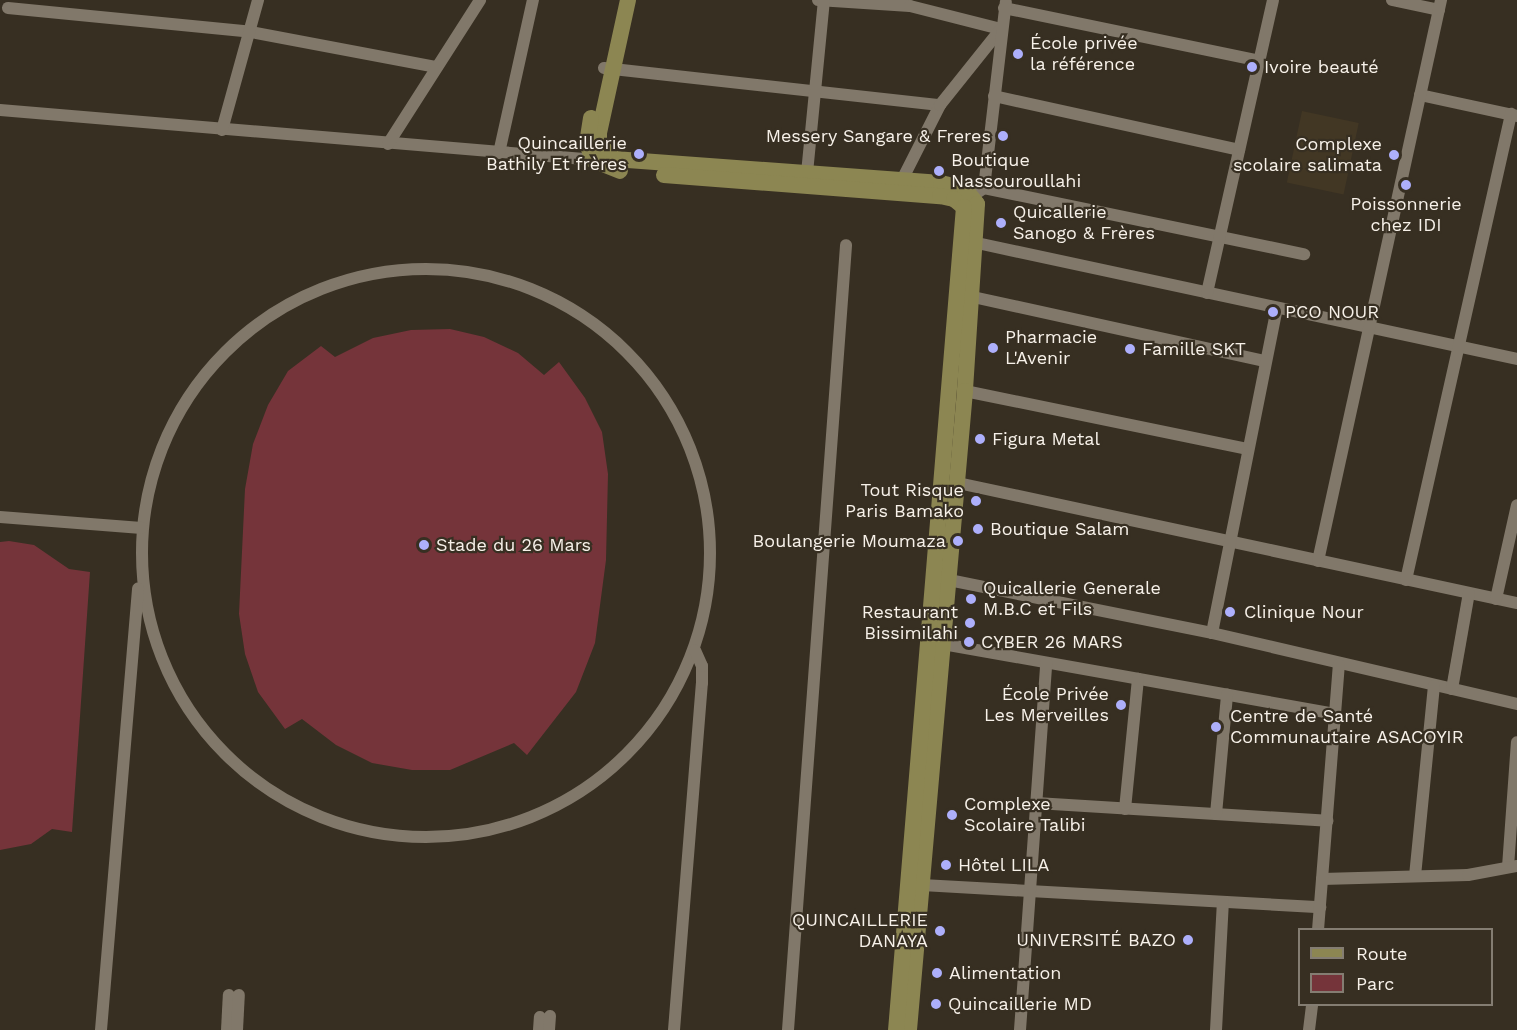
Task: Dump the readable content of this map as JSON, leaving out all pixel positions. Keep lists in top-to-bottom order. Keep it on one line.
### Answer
{"places":["École privée la référence","Ivoire beauté","Messery Sangare & Freres","Quincaillerie Bathily Et frères","Complexe scolaire salimata","Boutique Nassouroullahi","Poissonnerie chez IDI","Quicallerie Sanogo & Frères","PCO NOUR","Pharmacie L'Avenir","Famille SKT","Figura Metal","Tout Risque Paris Bamako","Boutique Salam","Boulangerie Moumaza","Stade du 26 Mars","Quicallerie Generale M.B.C et Fils","Clinique Nour","Restaurant Bissimilahi","CYBER 26 MARS","École Privée Les Merveilles","Centre de Santé Communautaire ASACOYIR","Complexe Scolaire Talibi","Hôtel LILA","QUINCAILLERIE DANAYA","UNIVERSITÉ BAZO","Alimentation","Quincaillerie MD"],"legend":["Route","Parc"]}
